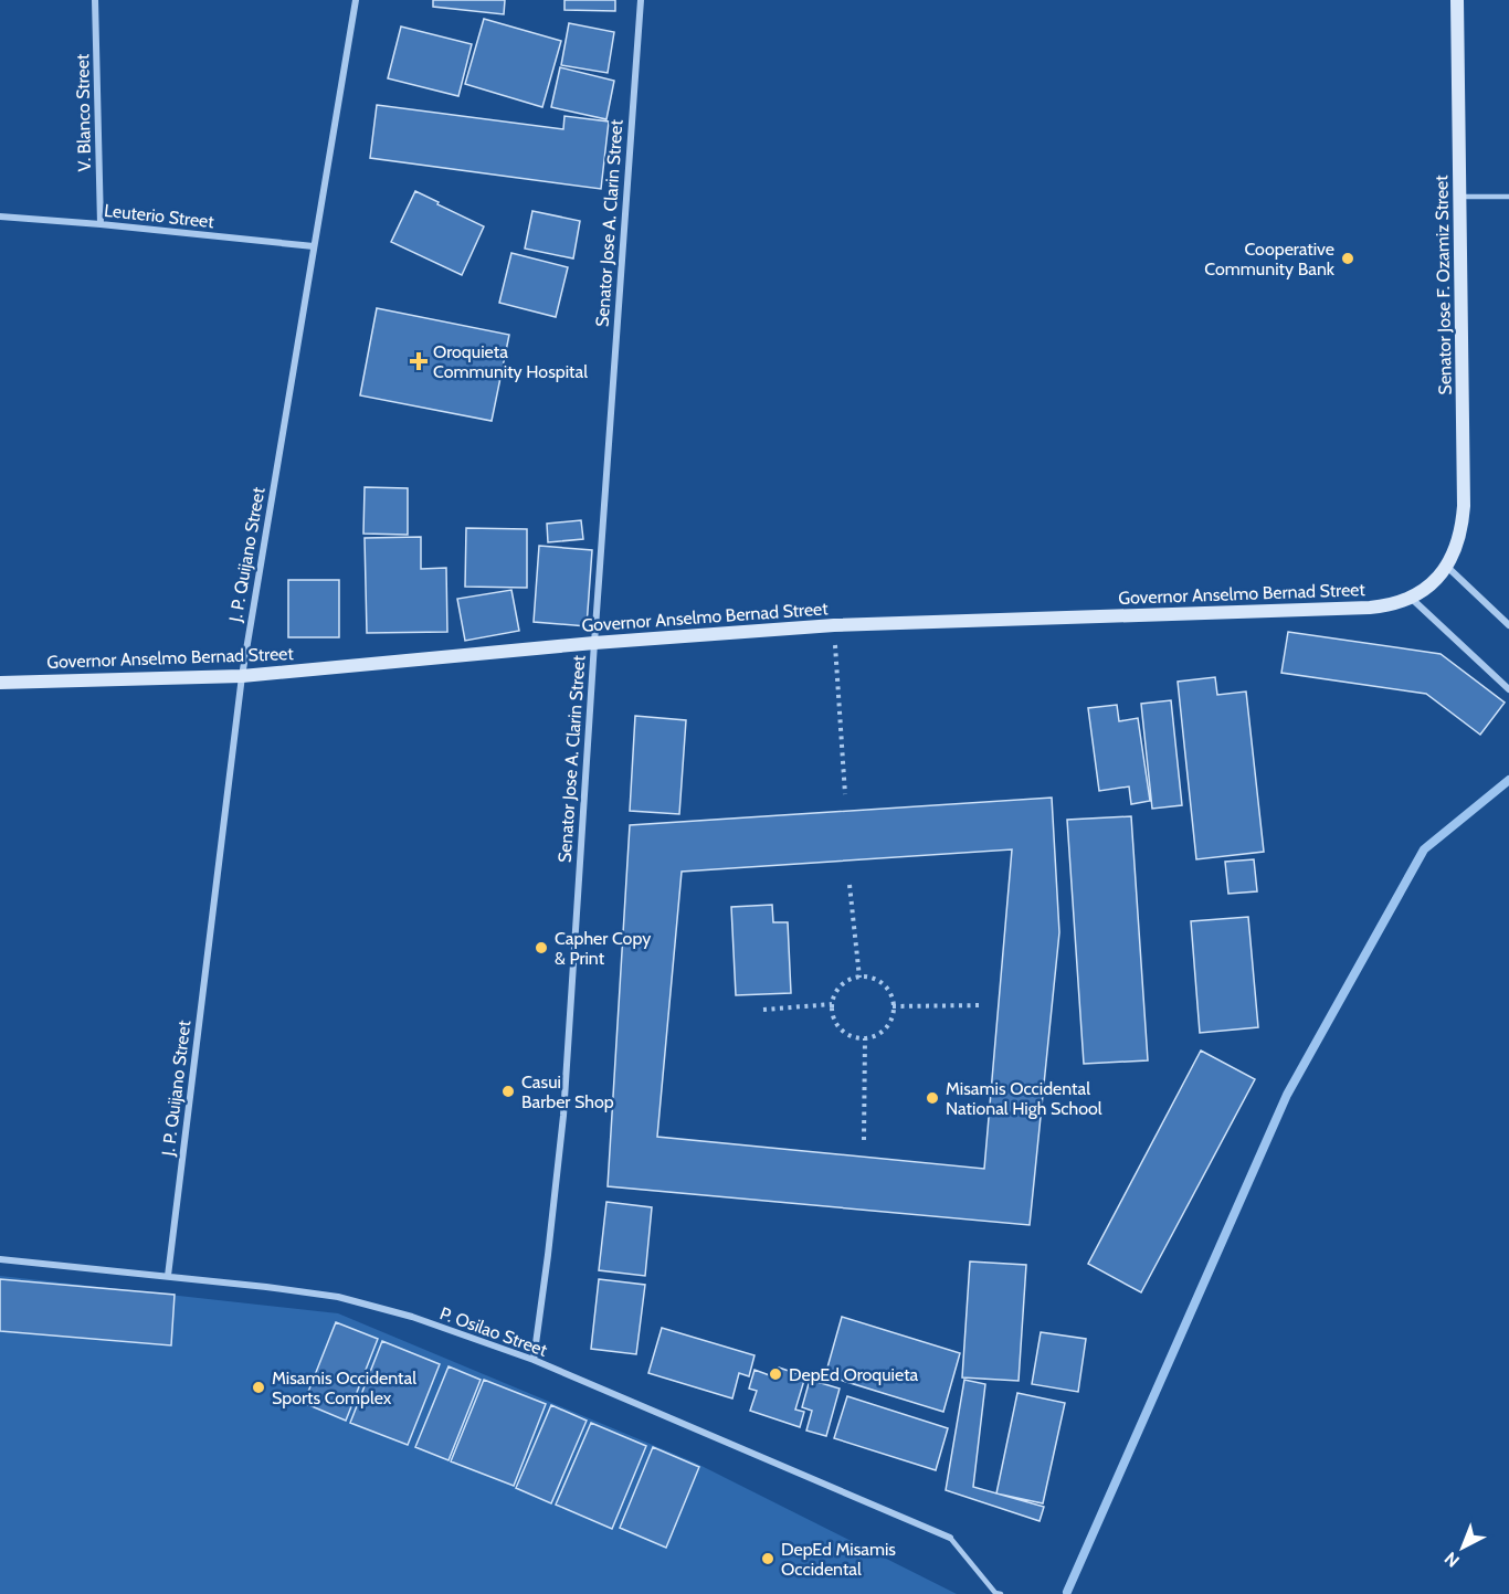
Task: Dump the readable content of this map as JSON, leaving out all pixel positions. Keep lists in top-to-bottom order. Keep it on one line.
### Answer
{"streets":{"main road":["Senator Jose F. Ozamiz Street","Governor Anselmo Bernad Street"],"street":["V. Blanco Street","Leuterio Street","Senator Jose A. Clarin Street","J. P. Quijano Street","P. Osilao Street"]},"crossings":[["V. Blanco Street","Leuterio Street"],["Leuterio Street","J. P. Quijano Street"],["Senator Jose A. Clarin Street","Governor Anselmo Bernad Street"],["Senator Jose A. Clarin Street","P. Osilao Street"],["J. P. Quijano Street","Governor Anselmo Bernad Street"],["J. P. Quijano Street","P. Osilao Street"]],"places":{"other":["Cooperative Community Bank","Capher Copy & Print","Casui Barber Shop","Misamis Occidental National High School","DepEd Oroquieta","Misamis Occidental Sports Complex","DepEd Misamis Occidental"],"health":["Oroquieta Community Hospital"]},"north":"bottom left"}
